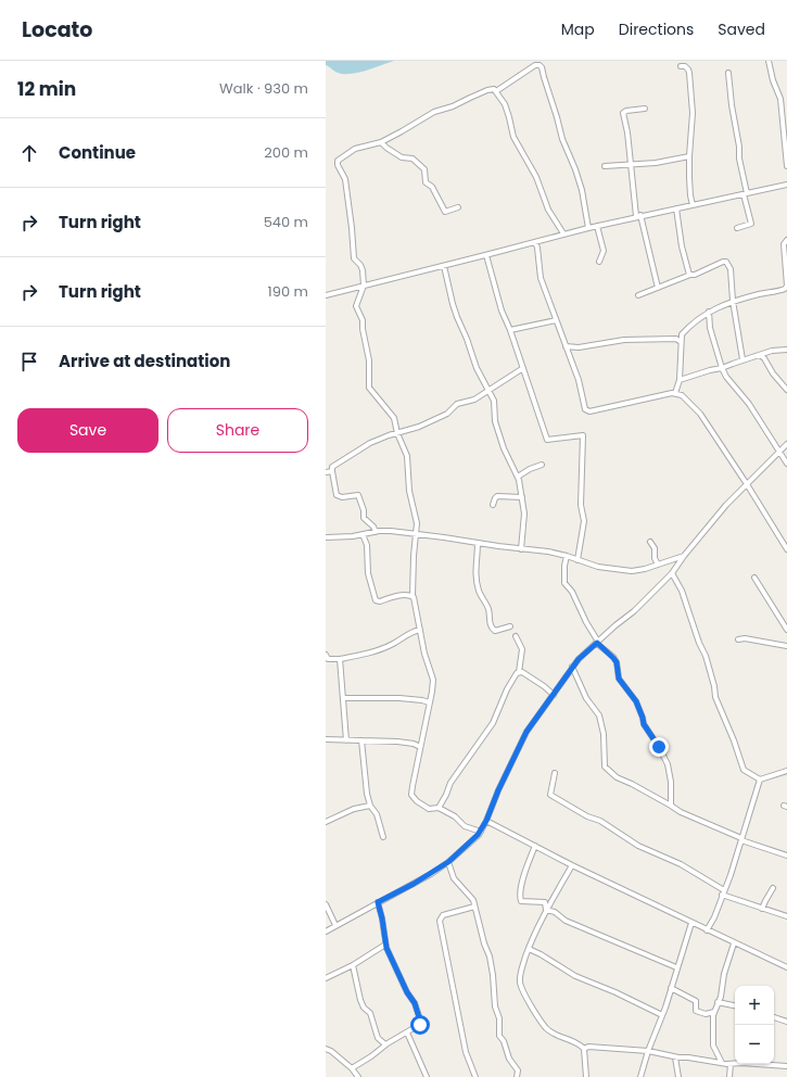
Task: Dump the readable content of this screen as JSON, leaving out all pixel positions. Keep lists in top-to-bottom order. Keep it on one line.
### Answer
{"page":{"header":"Locato","nav":["Map","Directions","Saved"],"heading":["12 min","Walk · 930 m"],"list":[["Continue","200 m"],["Turn right","540 m"],["Turn right","190 m"],"Arrive at destination"],"buttons":["Save","Share"],"map_buttons":["+","−"]}}
